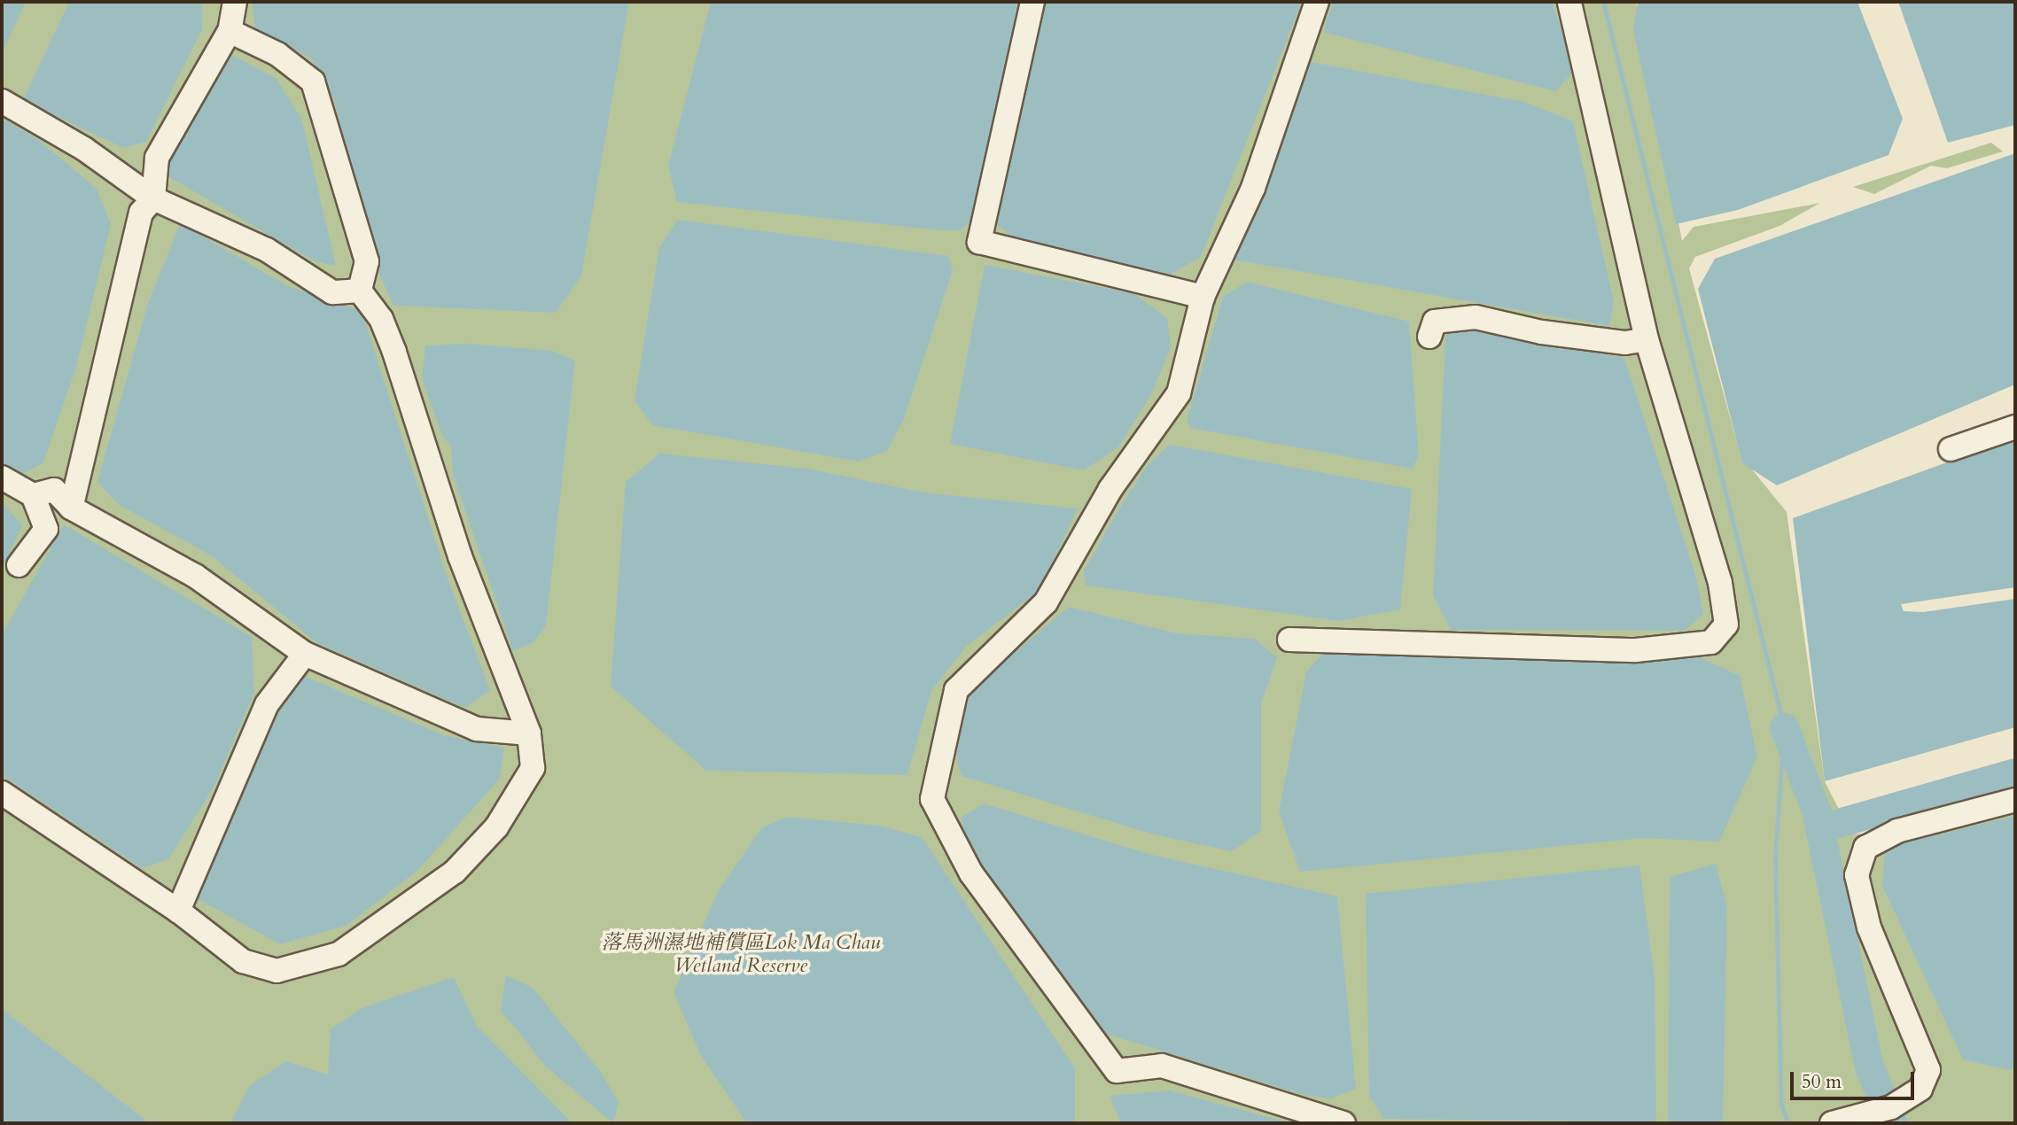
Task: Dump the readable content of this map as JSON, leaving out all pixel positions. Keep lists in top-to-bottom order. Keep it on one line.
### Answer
{"parks":["落馬洲濕地補償區Lok Ma Chau Wetland Reserve"],"scale_bar":"50 m"}
